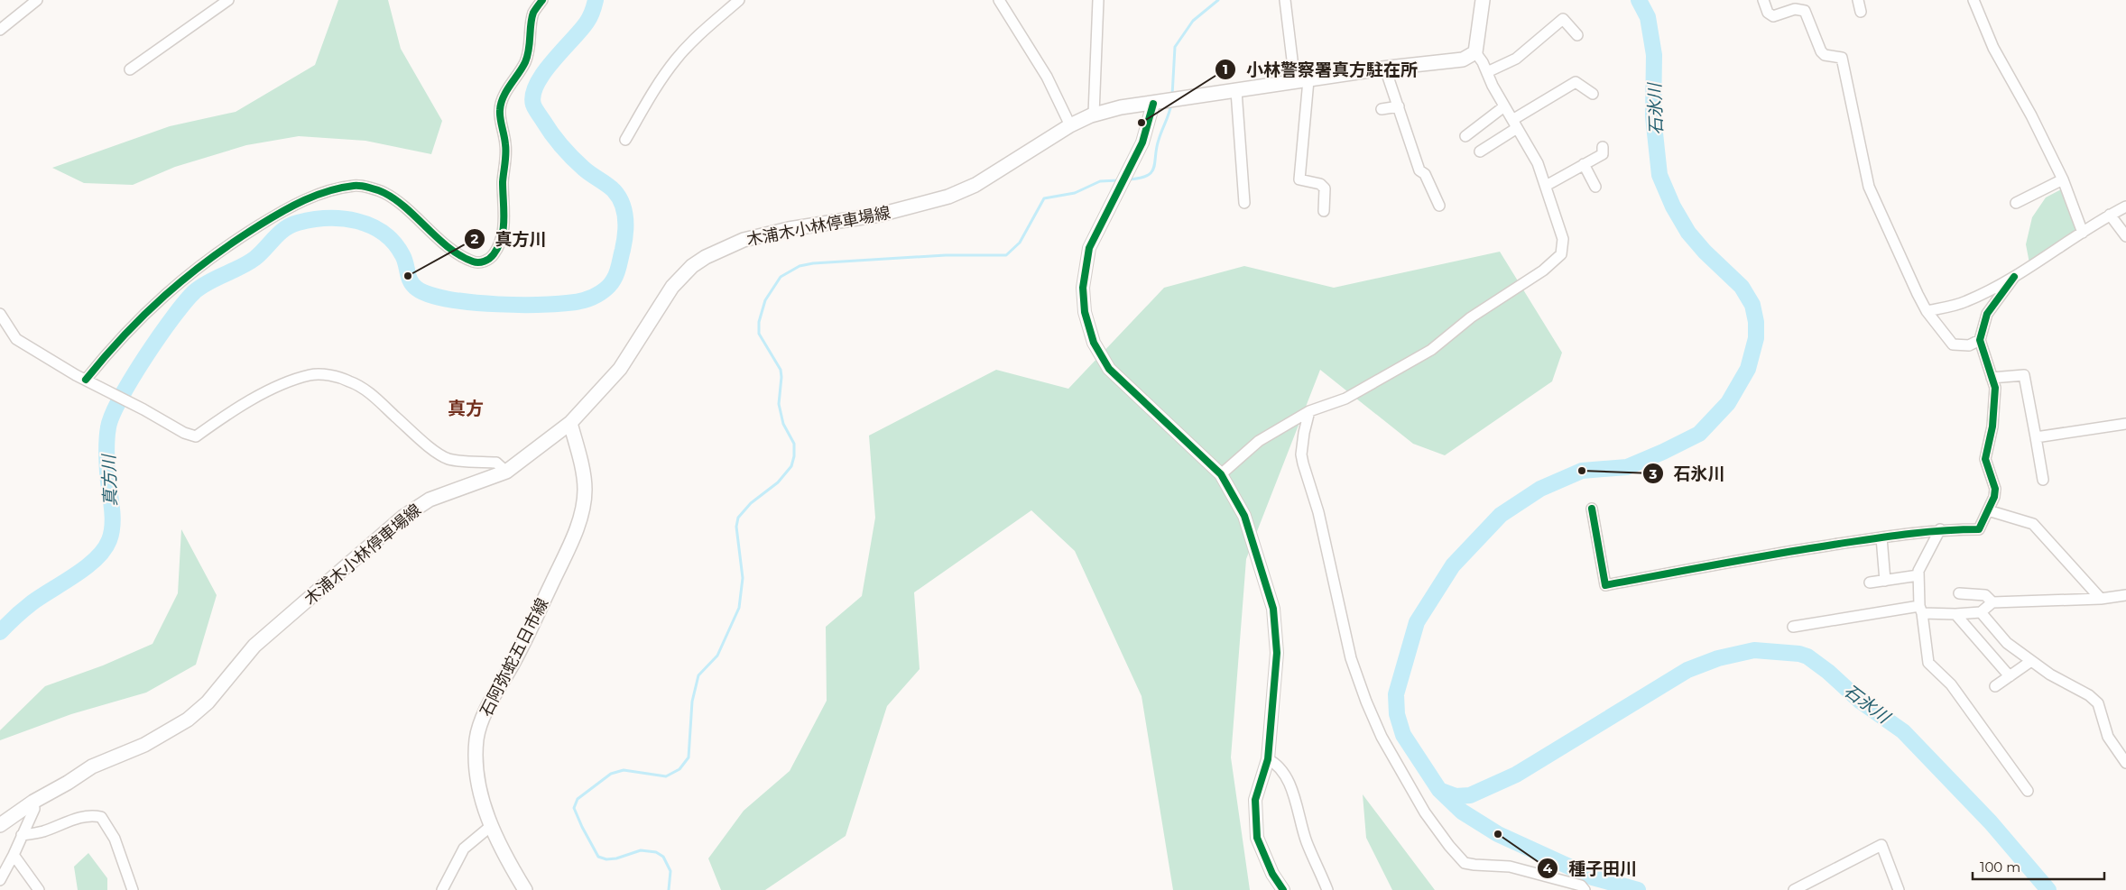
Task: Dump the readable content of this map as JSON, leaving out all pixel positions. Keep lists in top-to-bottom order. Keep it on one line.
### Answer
{"streets":{"main road":["木浦木小林停車場線","石阿弥蛇五日市線"]},"crossings":[["木浦木小林停車場線","石阿弥蛇五日市線"]],"districts":["真方"],"water":["石氷川","真方川"],"places":["小林警察署真方駐在所","真方川","石氷川","種子田川"],"scale_bar":"100 m"}
